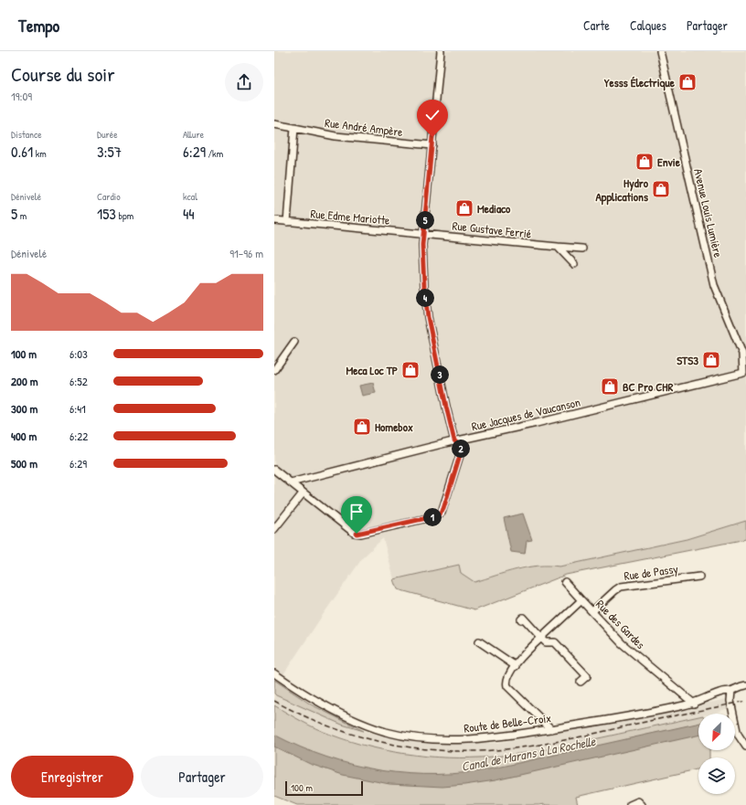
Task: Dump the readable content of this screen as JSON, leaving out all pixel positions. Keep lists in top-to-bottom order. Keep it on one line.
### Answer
{"streets":{"street":["Rue André Ampère","Avenue Louis Lumière","Rue Edme Mariotte","Rue Gustave Ferrié","Rue Jacques de Vaucanson","Rue de Passy","Rue des Gardes","Route de Belle-Croix"]},"crossings":[["Avenue Louis Lumière","Rue Jacques de Vaucanson"],["Rue Edme Mariotte","Rue Gustave Ferrié"],["Rue de Passy","Rue des Gardes"],["Rue des Gardes","Route de Belle-Croix"]],"water":["Canal de Marans à La Rochelle"],"places":{"shop":["Yesss Électrique","Envie","Hydro Applications","Mediaco","STS3","Meca Loc TP","BC Pro CHR","Homebox"]},"scale_bar":"100 m","north":"bottom left","page":{"header":"Tempo","nav":["Carte","Calques","Partager"],"heading":["Course du soir","19:09"],"stats":[["Distance","0.61 km"],["Durée","3:57"],["Allure","6:29 /km"],["Dénivelé","5 m"],["Cardio","153 bpm"],["kcal","44"]],"pins":["5","4","3","2","1"],"chart":["Dénivelé","91–96 m"],"list":[{"name":"100 m","note":"6:03"},{"name":"200 m","note":"6:52"},{"name":"300 m","note":"6:41"},{"name":"400 m","note":"6:22"},{"name":"500 m","note":"6:29"}],"buttons":["Enregistrer","Partager"],"scale":"100 m"}}
